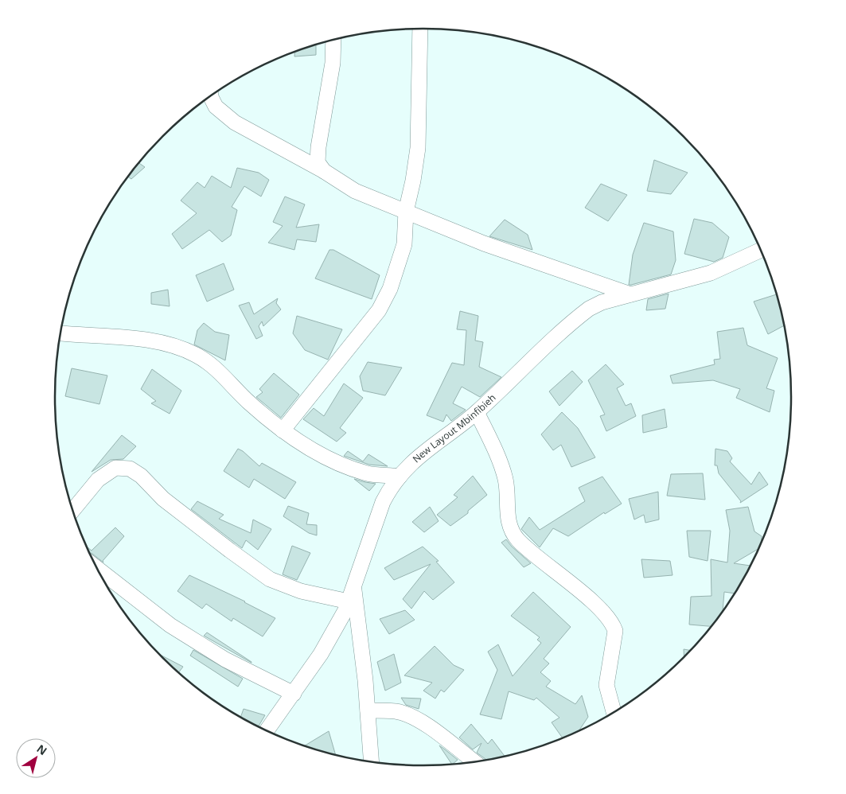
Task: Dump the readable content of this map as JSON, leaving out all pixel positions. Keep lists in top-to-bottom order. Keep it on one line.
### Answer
{"streets":{"street":["New Layout Mbinfibieh"]},"north":"top right"}
